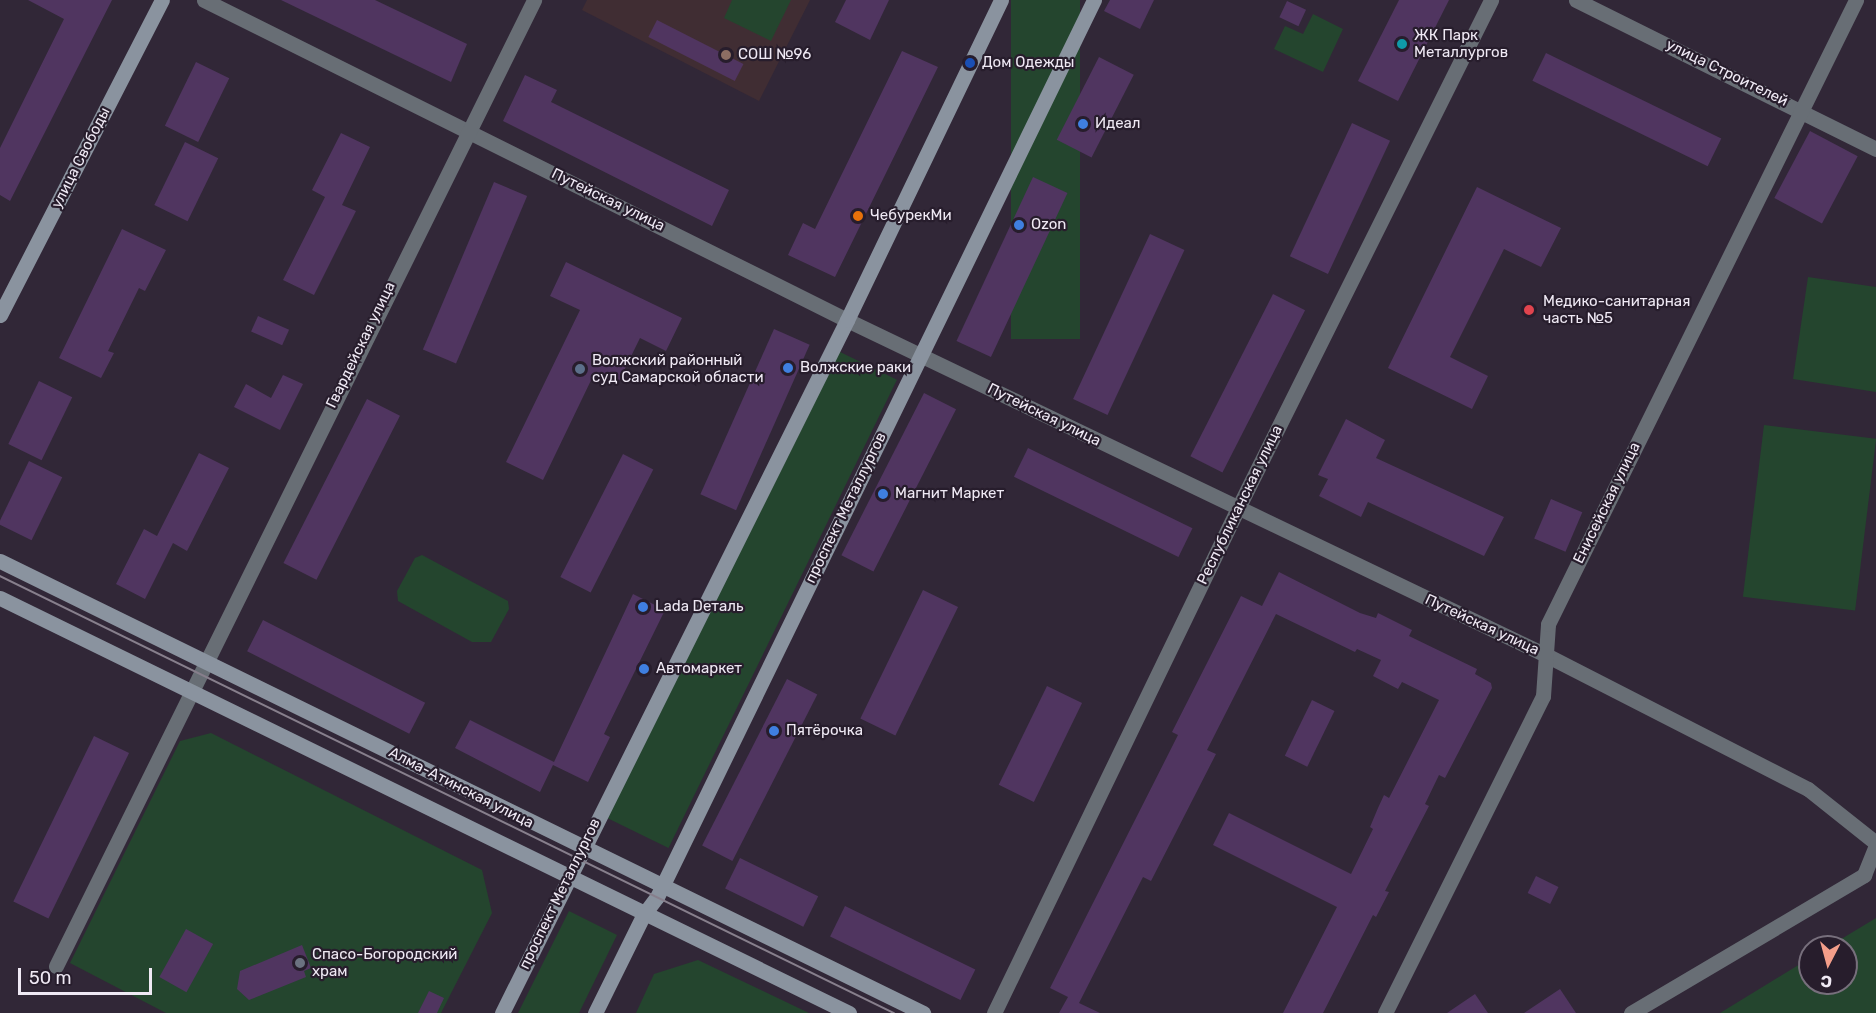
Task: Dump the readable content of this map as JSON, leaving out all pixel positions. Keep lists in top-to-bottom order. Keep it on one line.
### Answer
{"streets":{"street":["улица Строителей","улица Свободы","Путейская улица","Гвардейская улица","Енисейская улица","Республиканская улица","проспект Металлургов","Алма-Атинская улица"]},"crossings":[["улица Строителей","Енисейская улица"],["Путейская улица","Гвардейская улица"],["Путейская улица","Енисейская улица"],["Путейская улица","Республиканская улица"],["Путейская улица","проспект Металлургов"],["Гвардейская улица","Алма-Атинская улица"],["проспект Металлургов","Алма-Атинская улица"]],"places":["ЖК Парк Металлургов","СОШ №96","Дом Одежды","Идеал","ЧебурекМи","Ozon","Медико-санитарная часть №5","Волжские раки","Волжский районный суд Самарской области","Магнит Маркет","Lada Dеталь","Автомаркет","Пятёрочка","Спасо-Богородский храм"],"scale_bar":"50 m","north":"bottom"}
